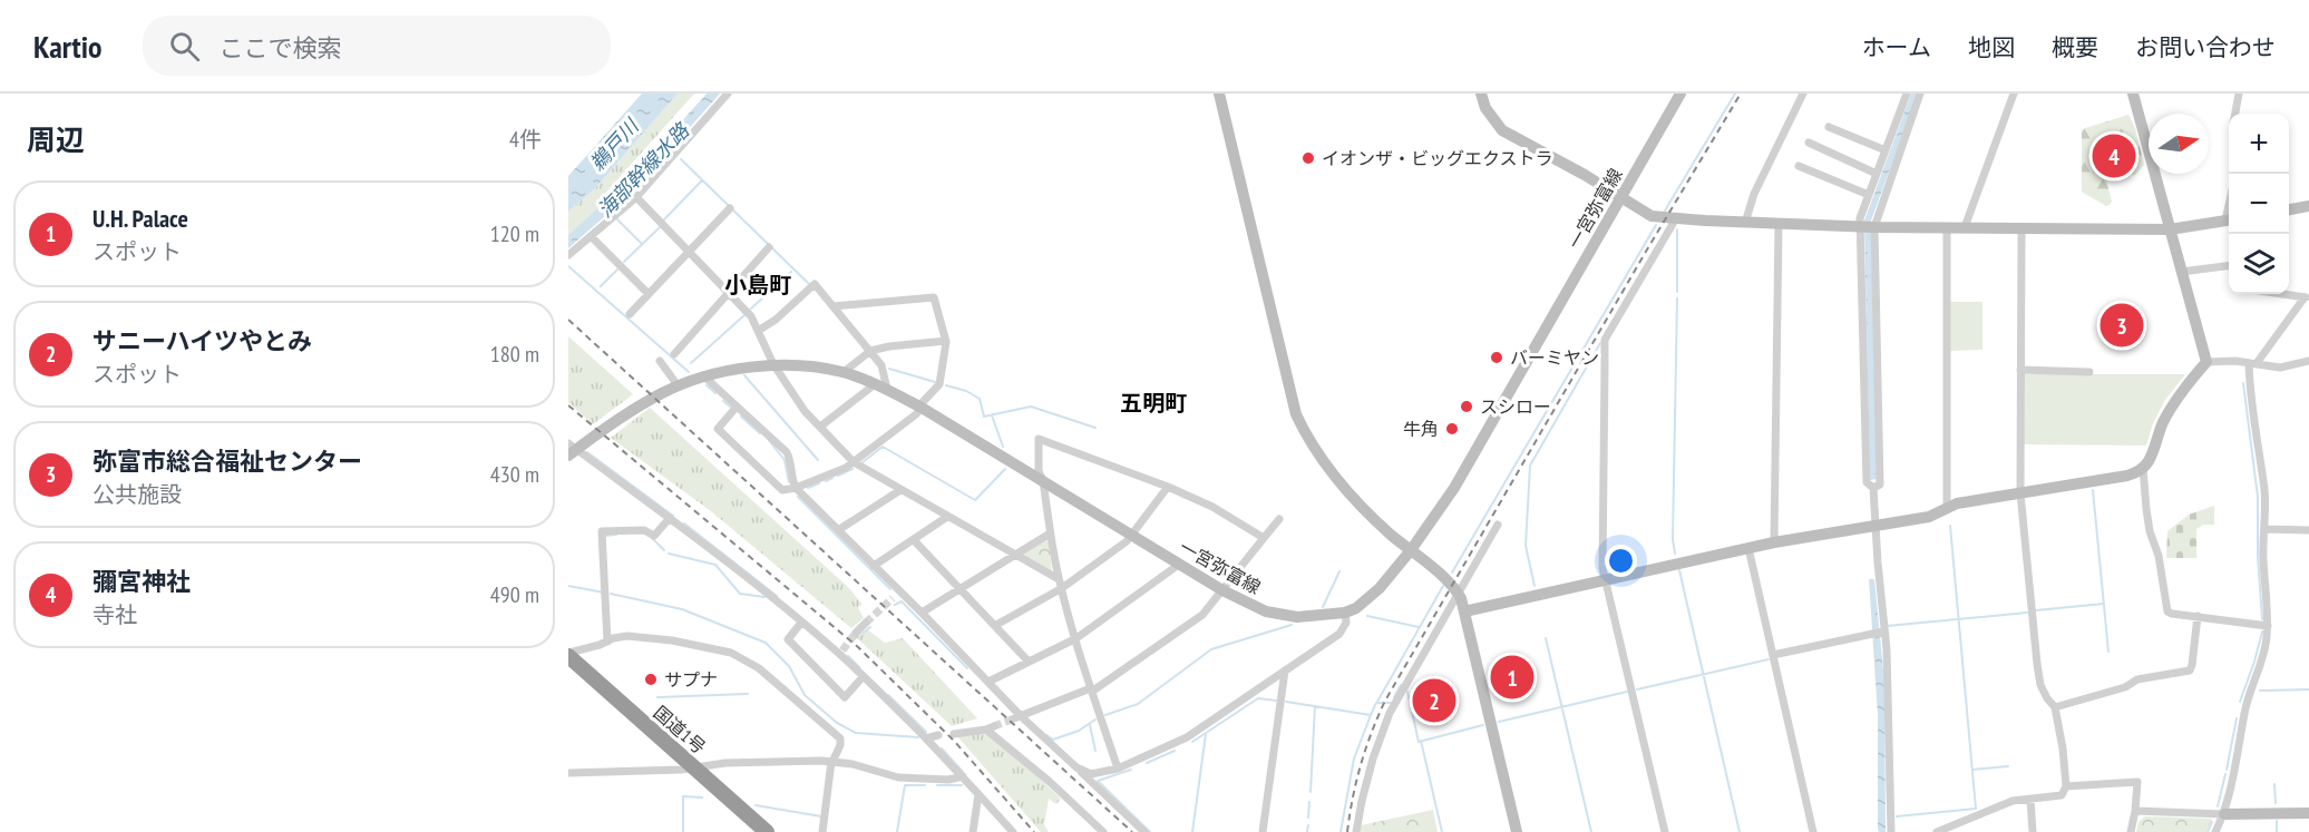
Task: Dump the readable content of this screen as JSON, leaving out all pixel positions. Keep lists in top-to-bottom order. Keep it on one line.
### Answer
{"streets":{"highway":["国道1号"],"street":["一宮弥富線"]},"districts":["小島町","五明町"],"water":["鵜戸川","海部幹線水路"],"places":["イオンザ・ビッグエクストラ","バーミヤン","スシロー","牛角","サプナ"],"north":"right","page":{"header":"Kartio","search":"ここで検索","nav":["ホーム","地図","概要","お問い合わせ"],"heading":["周辺","4件"],"map_buttons":["+","−"],"pins":["4","3","1","2"],"list":[{"mark":"1","name":"U.H. Palace","note":"スポット","value":"120 m"},{"mark":"2","name":"サニーハイツやとみ","note":"スポット","value":"180 m"},{"mark":"3","name":"弥富市総合福祉センター","note":"公共施設","value":"430 m"},{"mark":"4","name":"彌宮神社","note":"寺社","value":"490 m"}]}}
